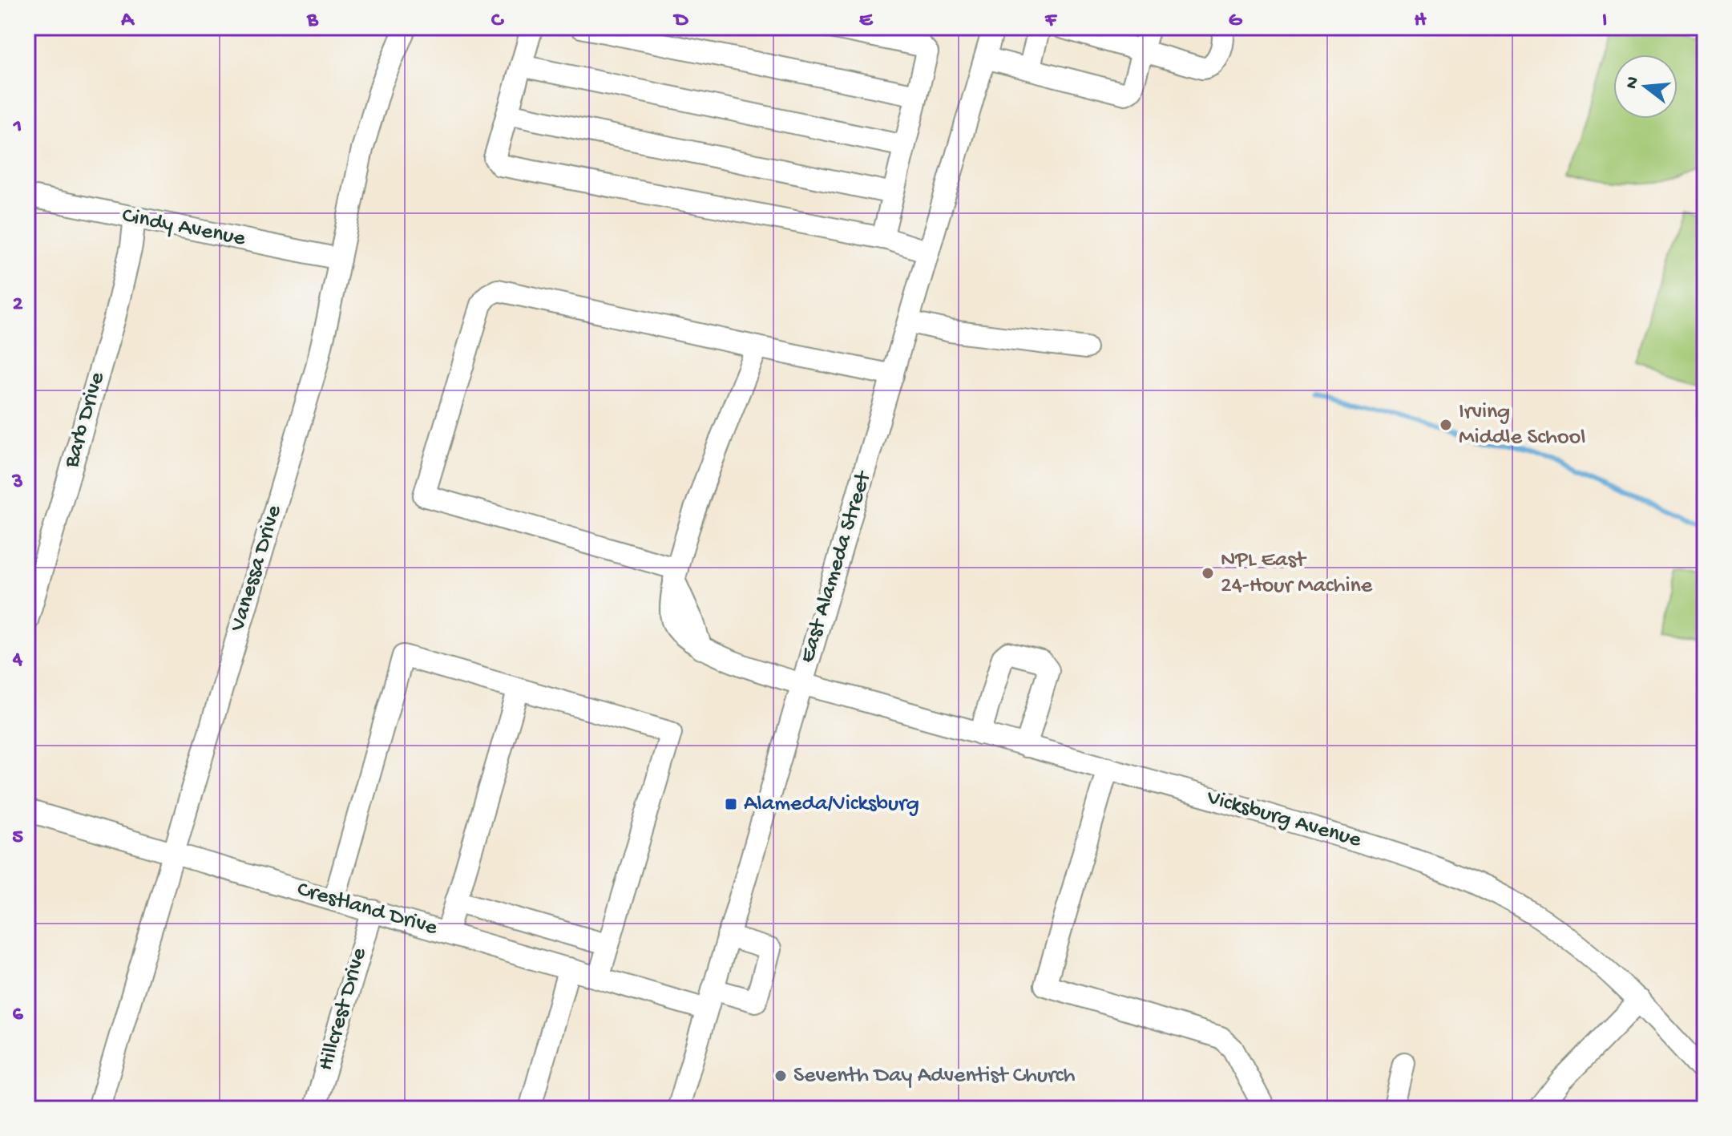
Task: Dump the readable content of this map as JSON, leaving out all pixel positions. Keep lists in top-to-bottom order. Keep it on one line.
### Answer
{"streets":{"street":["Cindy Avenue","Barb Drive","East Alameda Street","Vanessa Drive","Vicksburg Avenue","Crestland Drive","Hillcrest Drive"]},"crossings":[["Cindy Avenue","Barb Drive"],["Cindy Avenue","Vanessa Drive"],["East Alameda Street","Vicksburg Avenue"],["East Alameda Street","Crestland Drive"],["Vanessa Drive","Crestland Drive"],["Crestland Drive","Hillcrest Drive"]],"places":{"other":["Irving Middle School","NPL East 24-Hour Machine","Seventh Day Adventist Church"],"transit":["Alameda/Vicksburg"]},"north":"left","grid":{"columns":["A","B","C","D","E","F","G","H","I"],"rows":["1","2","3","4","5","6"]}}
